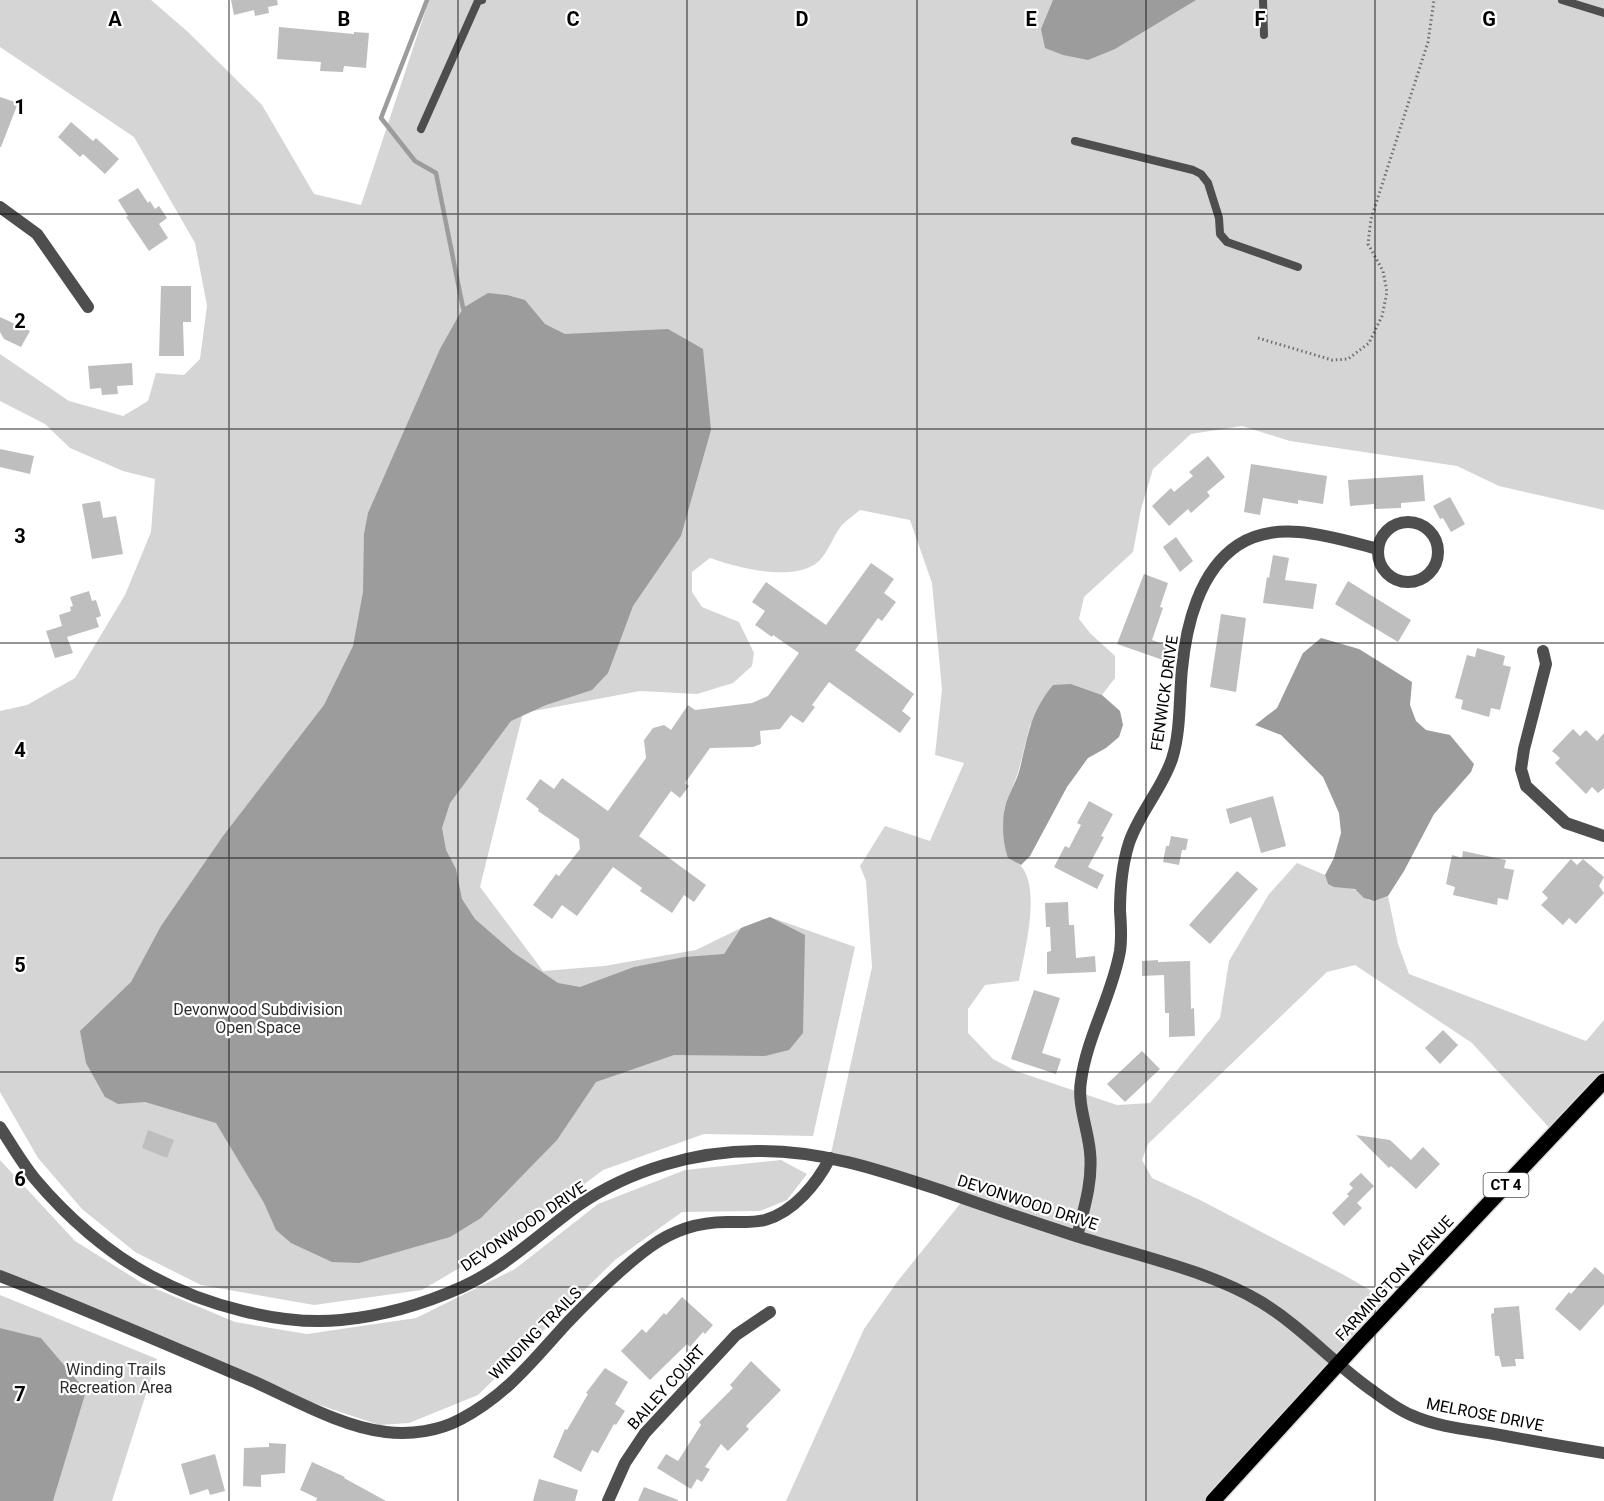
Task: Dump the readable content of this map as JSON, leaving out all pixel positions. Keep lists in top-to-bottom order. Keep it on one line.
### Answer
{"streets":{"main road":["CT 4","FARMINGTON AVENUE"],"street":["FENWICK DRIVE","DEVONWOOD DRIVE","WINDING TRAILS","BAILEY COURT","MELROSE DRIVE"]},"crossings":[["FENWICK DRIVE","DEVONWOOD DRIVE"],["DEVONWOOD DRIVE","FARMINGTON AVENUE"],["DEVONWOOD DRIVE","WINDING TRAILS"],["DEVONWOOD DRIVE","MELROSE DRIVE"],["FARMINGTON AVENUE","MELROSE DRIVE"]],"parks":["Devonwood Subdivision Open Space","Winding Trails Recreation Area"],"grid":{"columns":["A","B","C","D","E","F","G"],"rows":["1","2","3","4","5","6","7"]}}
